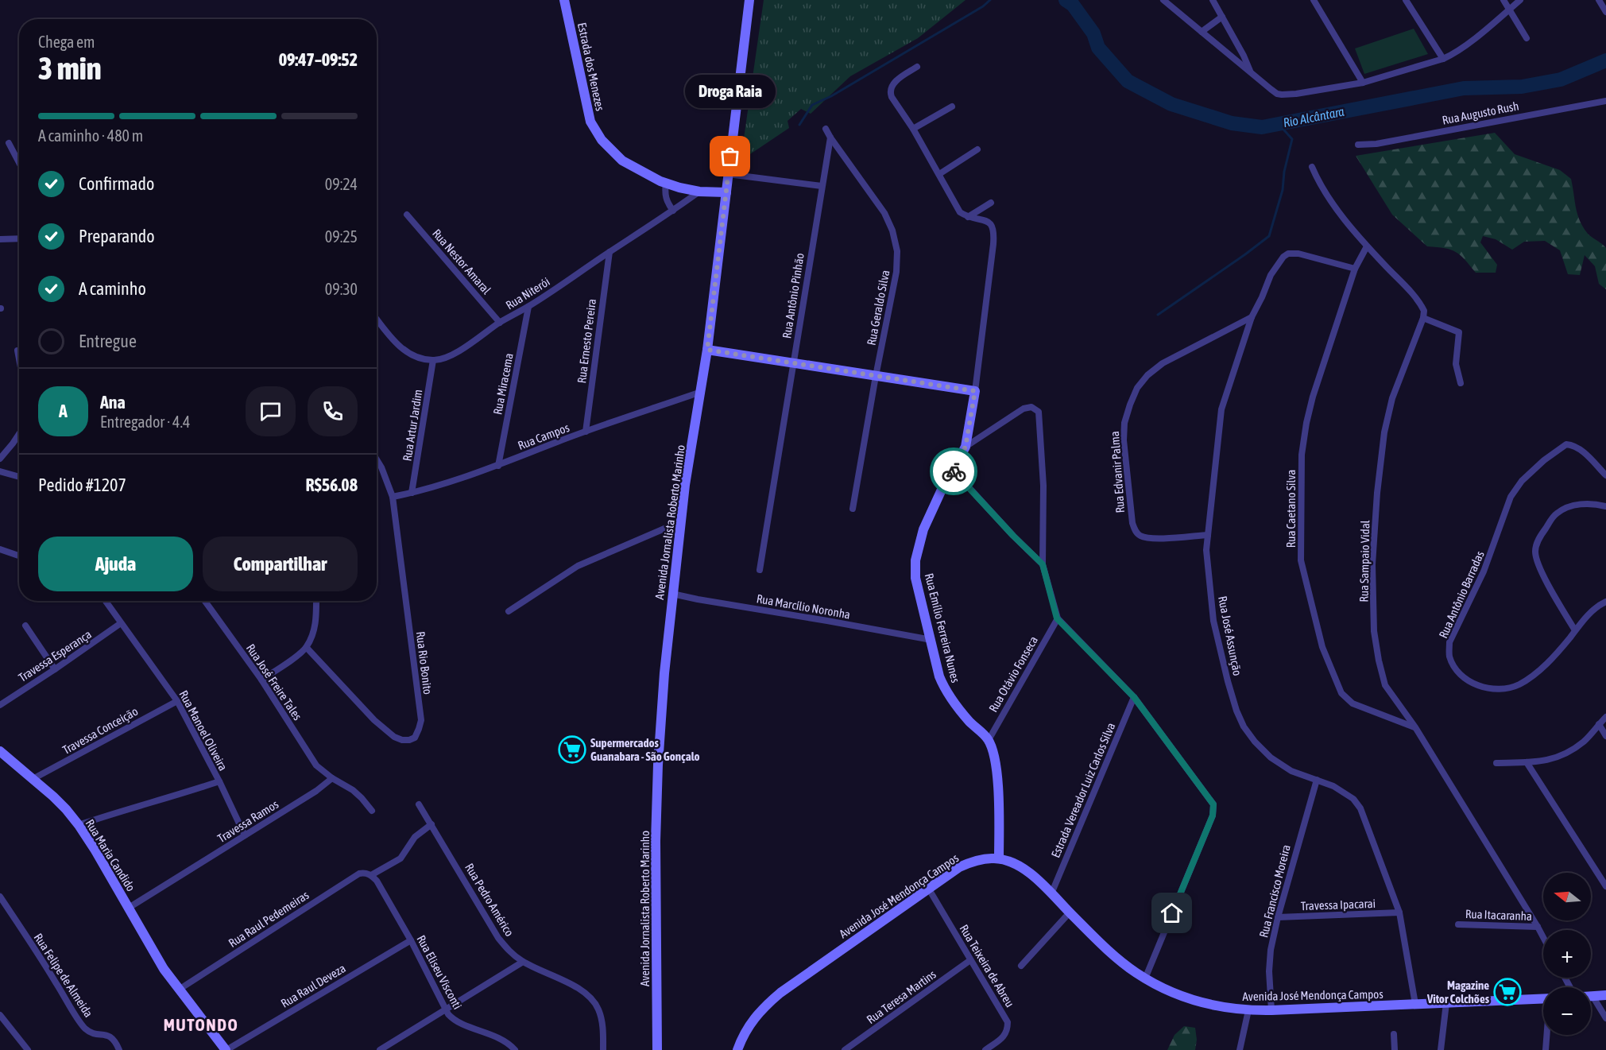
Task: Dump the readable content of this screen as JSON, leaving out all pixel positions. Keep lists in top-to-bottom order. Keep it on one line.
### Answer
{"streets":{"main road":["Estrada dos Menezes","Avenida Jornalista Roberto Marinho","Rua Emílio Ferreira Nunes","Rua Maria Candido","Avenida José Mendonça Campos"],"street":["Rua Augusto Rush","Rua Nestor Amaral","Rua Niterói","Rua Antônio Pinhão","Rua Geraldo Silva","Rua Ernesto Pereira","Rua Miracema","Rua Artur Jardim","Rua Campos","Rua Edvanir Palma","Rua Caetano Silva","Rua Sampaio Vidal","Rua Antônio Barradas","Rua Marcílio Noronha","Rua José Assunção","Travessa Esperança","Rua Rio Bonito","Rua Otávio Fonseca","Rua José Freire Tales","Travessa Conceição","Rua Manoel Oliveira","Estrada Vereador Luiz Carlos Silva","Travessa Ramos","Rua Francisco Moreira","Rua Pedro Américo","Travessa Ipacarai","Rua Itacaranha","Rua Raul Pedemeiras","Rua Teixeira de Abreu","Rua Eliseu Visconti","Rua Felipe de Almeida","Rua Raul Deveza","Rua Teresa Martins"]},"crossings":[["Estrada dos Menezes","Rua Niterói"],["Estrada dos Menezes","Avenida Jornalista Roberto Marinho"],["Rua Nestor Amaral","Rua Niterói"],["Rua Niterói","Rua Ernesto Pereira"],["Rua Niterói","Rua Miracema"],["Rua Niterói","Rua Artur Jardim"],["Rua Antônio Pinhão","Rua Geraldo Silva"],["Rua Ernesto Pereira","Rua Campos"],["Rua Miracema","Rua Campos"],["Rua Artur Jardim","Rua Campos"],["Rua Campos","Avenida Jornalista Roberto Marinho"],["Rua Campos","Rua Rio Bonito"],["Rua Edvanir Palma","Rua José Assunção"],["Rua Caetano Silva","Rua Sampaio Vidal"],["Rua Caetano Silva","Rua José Assunção"],["Avenida Jornalista Roberto Marinho","Rua Marcílio Noronha"],["Rua Sampaio Vidal","Rua Itacaranha"],["Rua Marcílio Noronha","Rua Emílio Ferreira Nunes"],["Rua Emílio Ferreira Nunes","Rua Otávio Fonseca"],["Rua Emílio Ferreira Nunes","Avenida José Mendonça Campos"],["Rua José Assunção","Rua Francisco Moreira"],["Rua José Assunção","Avenida José Mendonça Campos"],["Rua José Assunção","Travessa Ipacarai"],["Travessa Esperança","Rua Manoel Oliveira"],["Rua José Freire Tales","Travessa Ramos"],["Travessa Conceição","Rua Manoel Oliveira"],["Travessa Conceição","Rua Maria Candido"],["Rua Manoel Oliveira","Travessa Ramos"],["Estrada Vereador Luiz Carlos Silva","Avenida José Mendonça Campos"],["Travessa Ramos","Rua Maria Candido"],["Rua Maria Candido","Rua Raul Pedemeiras"],["Rua Maria Candido","Rua Raul Deveza"],["Rua Francisco Moreira","Avenida José Mendonça Campos"],["Rua Francisco Moreira","Travessa Ipacarai"],["Avenida José Mendonça Campos","Rua Teixeira de Abreu"],["Rua Pedro Américo","Rua Raul Pedemeiras"],["Rua Raul Pedemeiras","Rua Eliseu Visconti"],["Rua Teixeira de Abreu","Rua Teresa Martins"],["Rua Eliseu Visconti","Rua Raul Deveza"]],"districts":["MUTONDO"],"water":["Rio Alcântara"],"places":{"other":["Droga Raia"],"supermarket":["Supermercados Guanabara - São Gonçalo","Magazine Vitor Colchões"]},"north":"left","page":{"heading":["3 min","Chega em","09:47–09:52"],"panel":["Ana","Entregador · 4.4","Pedido #1207","R$56.08"],"bubble":"Droga Raia","bar":"A caminho · 480 m","list":[["Confirmado","09:24"],["Preparando","09:25"],["A caminho","09:30"],"Entregue"],"round":"A","buttons":["Ajuda","Compartilhar"],"map_buttons":["+","−"]}}
